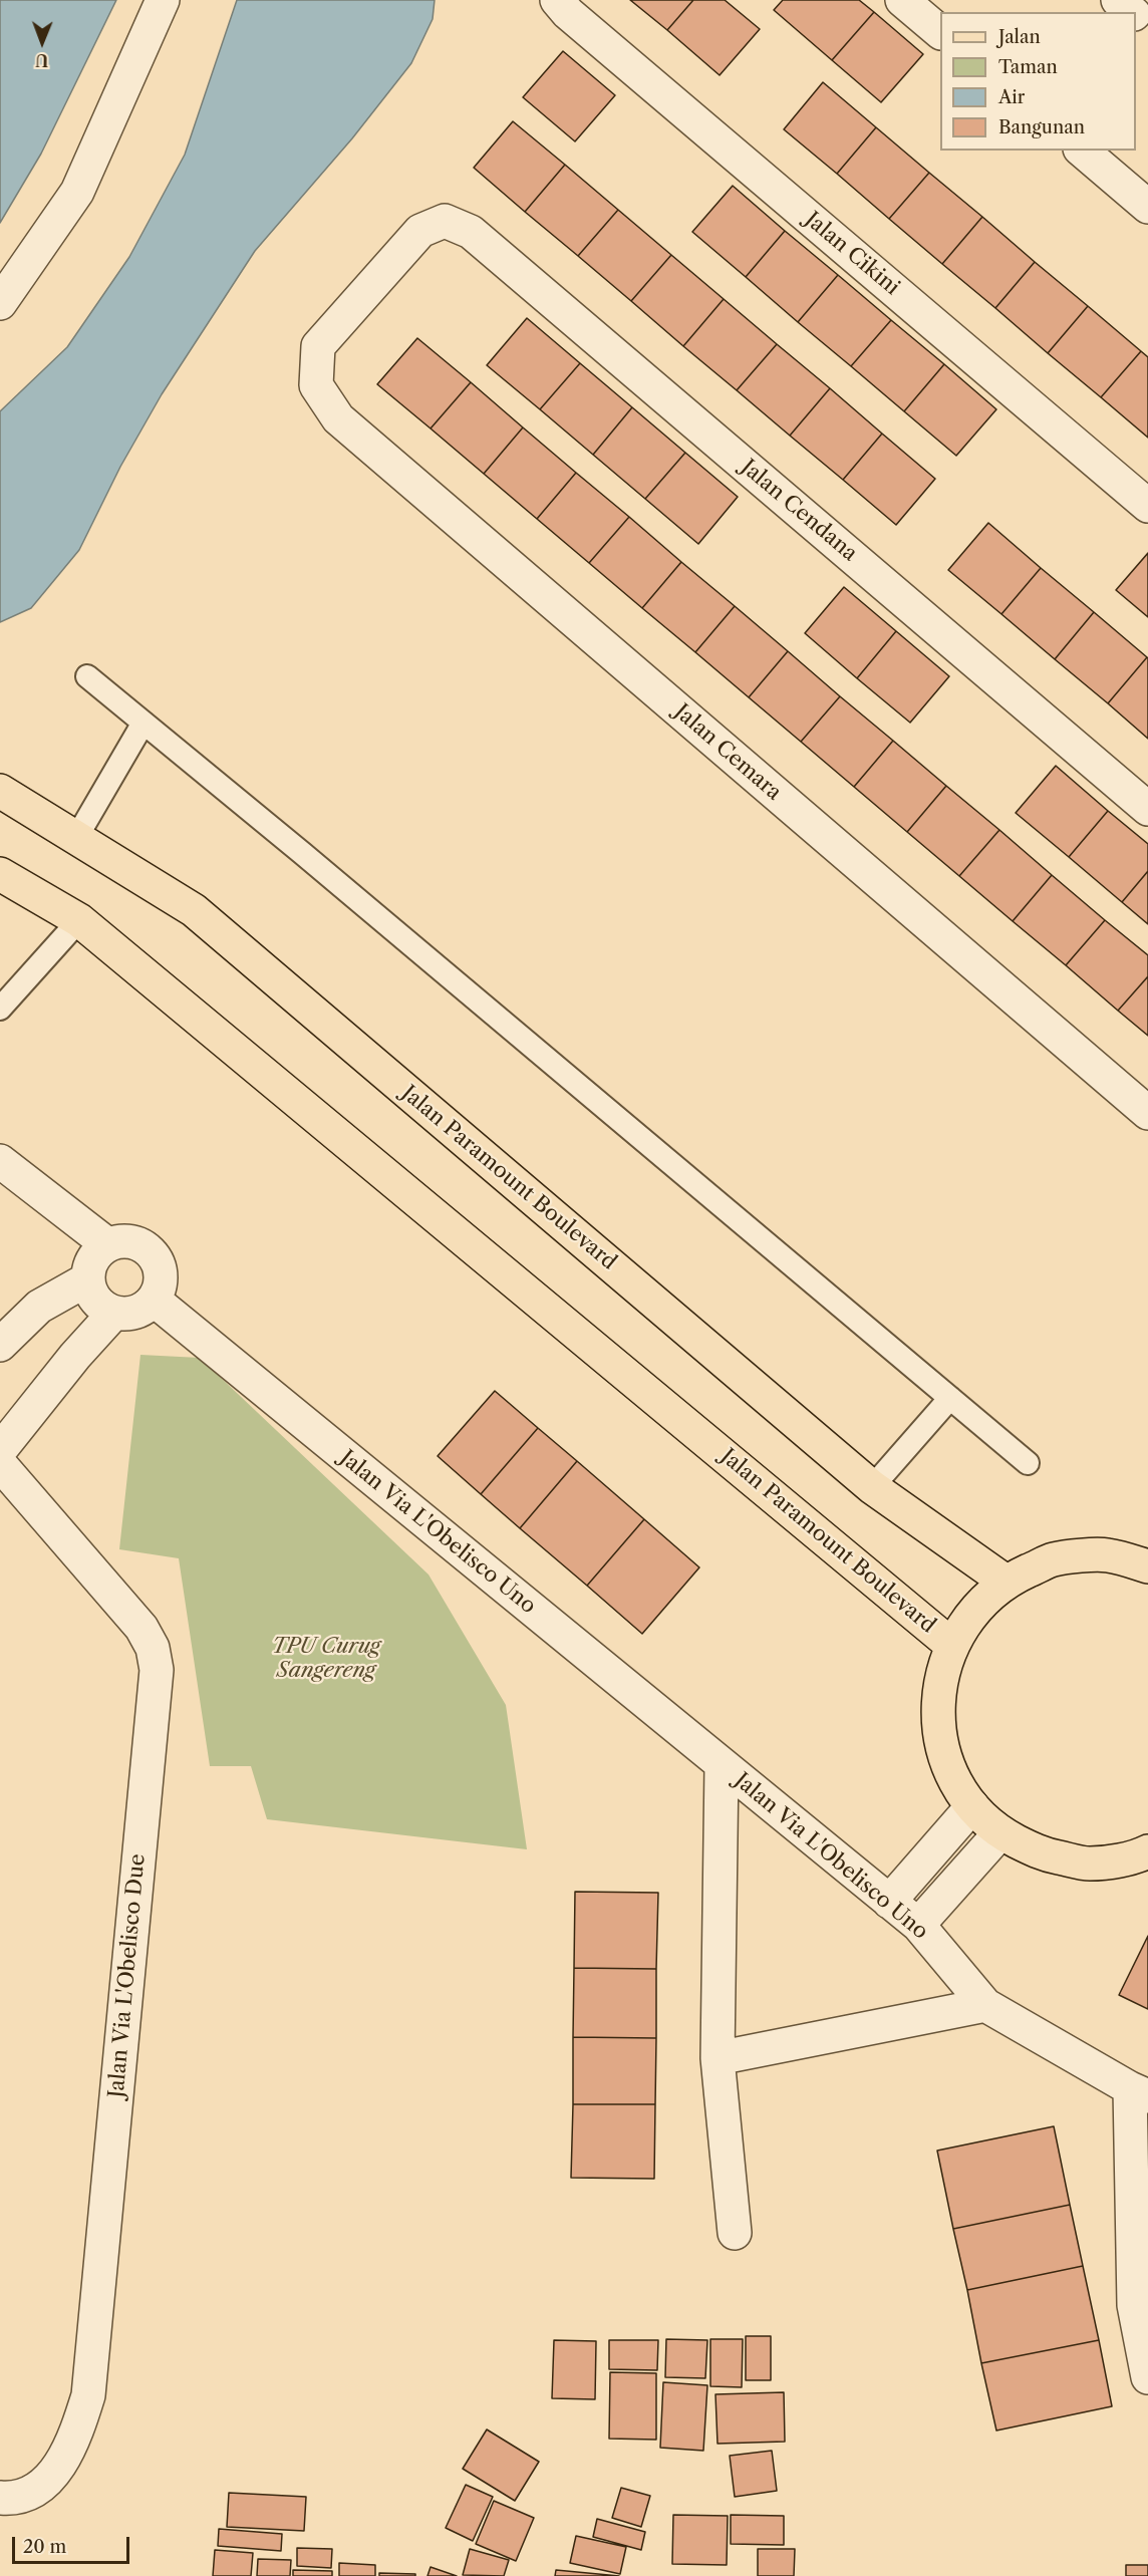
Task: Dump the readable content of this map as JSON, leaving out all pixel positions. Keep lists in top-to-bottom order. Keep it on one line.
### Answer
{"streets":{"main road":["Jalan Paramount Boulevard"],"street":["Jalan Cikini","Jalan Cendana","Jalan Cemara","Jalan Via L'Obelisco Uno","Jalan Via L'Obelisco Due"]},"crossings":[["Jalan Cendana","Jalan Cemara"]],"parks":["TPU Curug Sangereng"],"legend":["Jalan","Taman","Air","Bangunan"],"scale_bar":"20 m","north":"bottom"}
